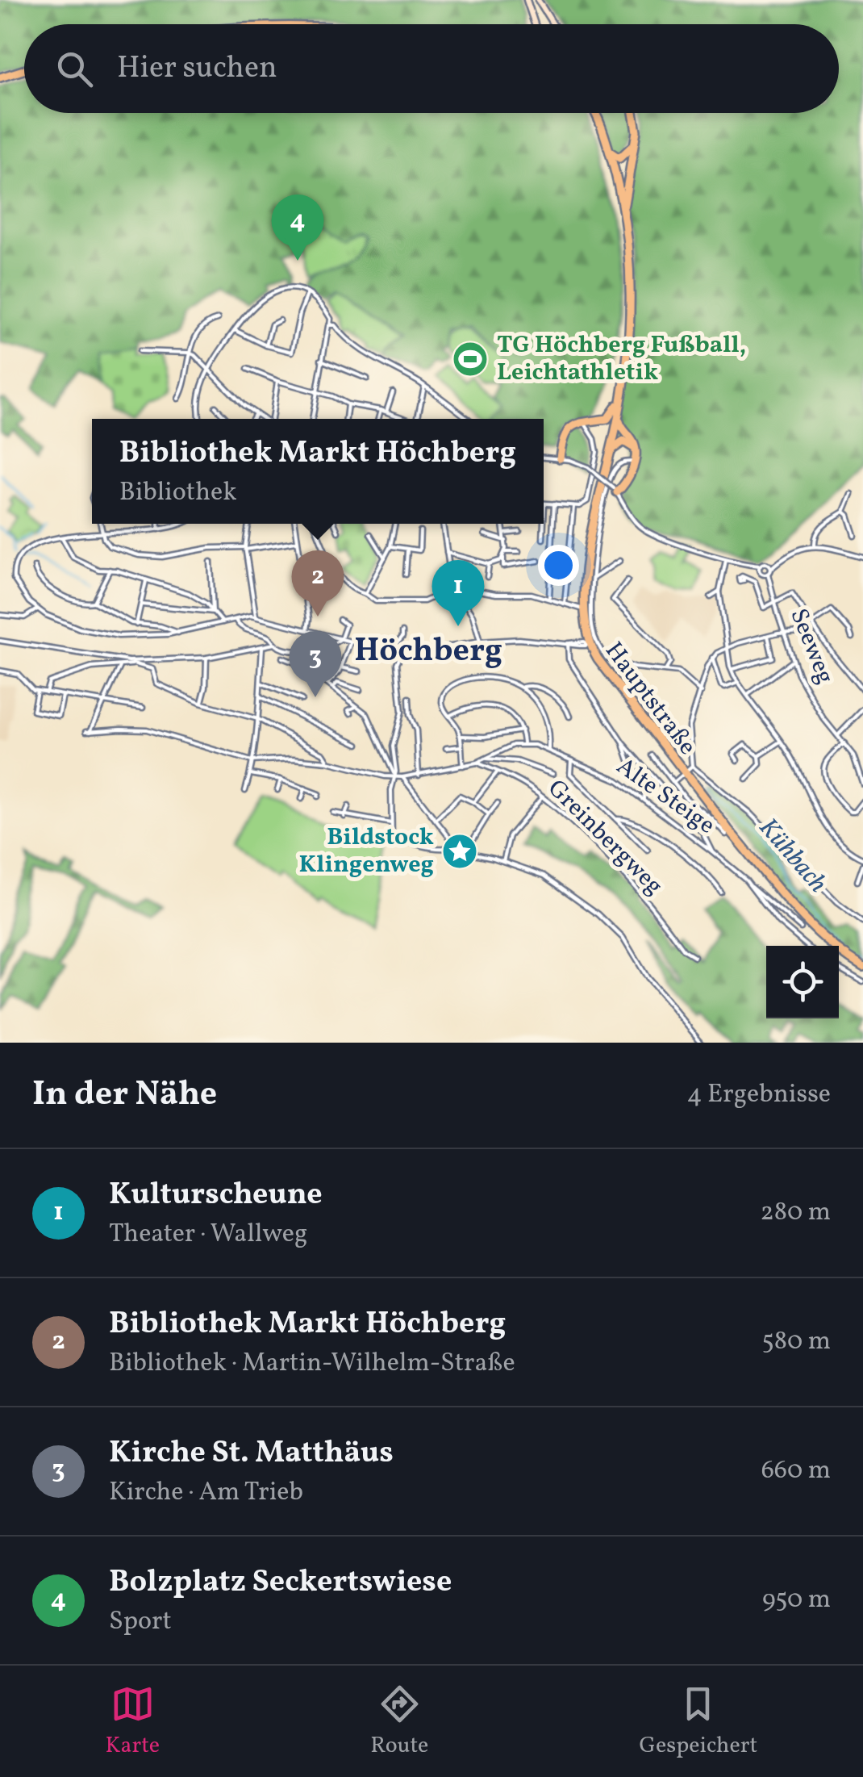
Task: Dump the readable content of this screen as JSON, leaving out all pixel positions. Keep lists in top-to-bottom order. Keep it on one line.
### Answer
{"streets":{"main road":["Hauptstraße"],"street":["Seeweg","Alte Steige","Greinbergweg"]},"districts":["Höchberg"],"water":["Kühbach"],"places":{"sports":["TG Höchberg Fußball, Leichtathletik"],"place":["Bildstock Klingenweg"]},"page":{"search":"Hier suchen","pins":["4","2","1","3"],"popup":["Bibliothek Markt Höchberg","Bibliothek"],"heading":["In der Nähe","4 Ergebnisse"],"list":[{"mark":"1","name":"Kulturscheune","note":"Theater · Wallweg","value":"280 m"},{"mark":"2","name":"Bibliothek Markt Höchberg","note":"Bibliothek · Martin-Wilhelm-Straße","value":"580 m"},{"mark":"3","name":"Kirche St. Matthäus","note":"Kirche · Am Trieb","value":"660 m"},{"mark":"4","name":"Bolzplatz Seckertswiese","note":"Sport","value":"950 m"}],"nav":["Karte","Route","Gespeichert"]}}
